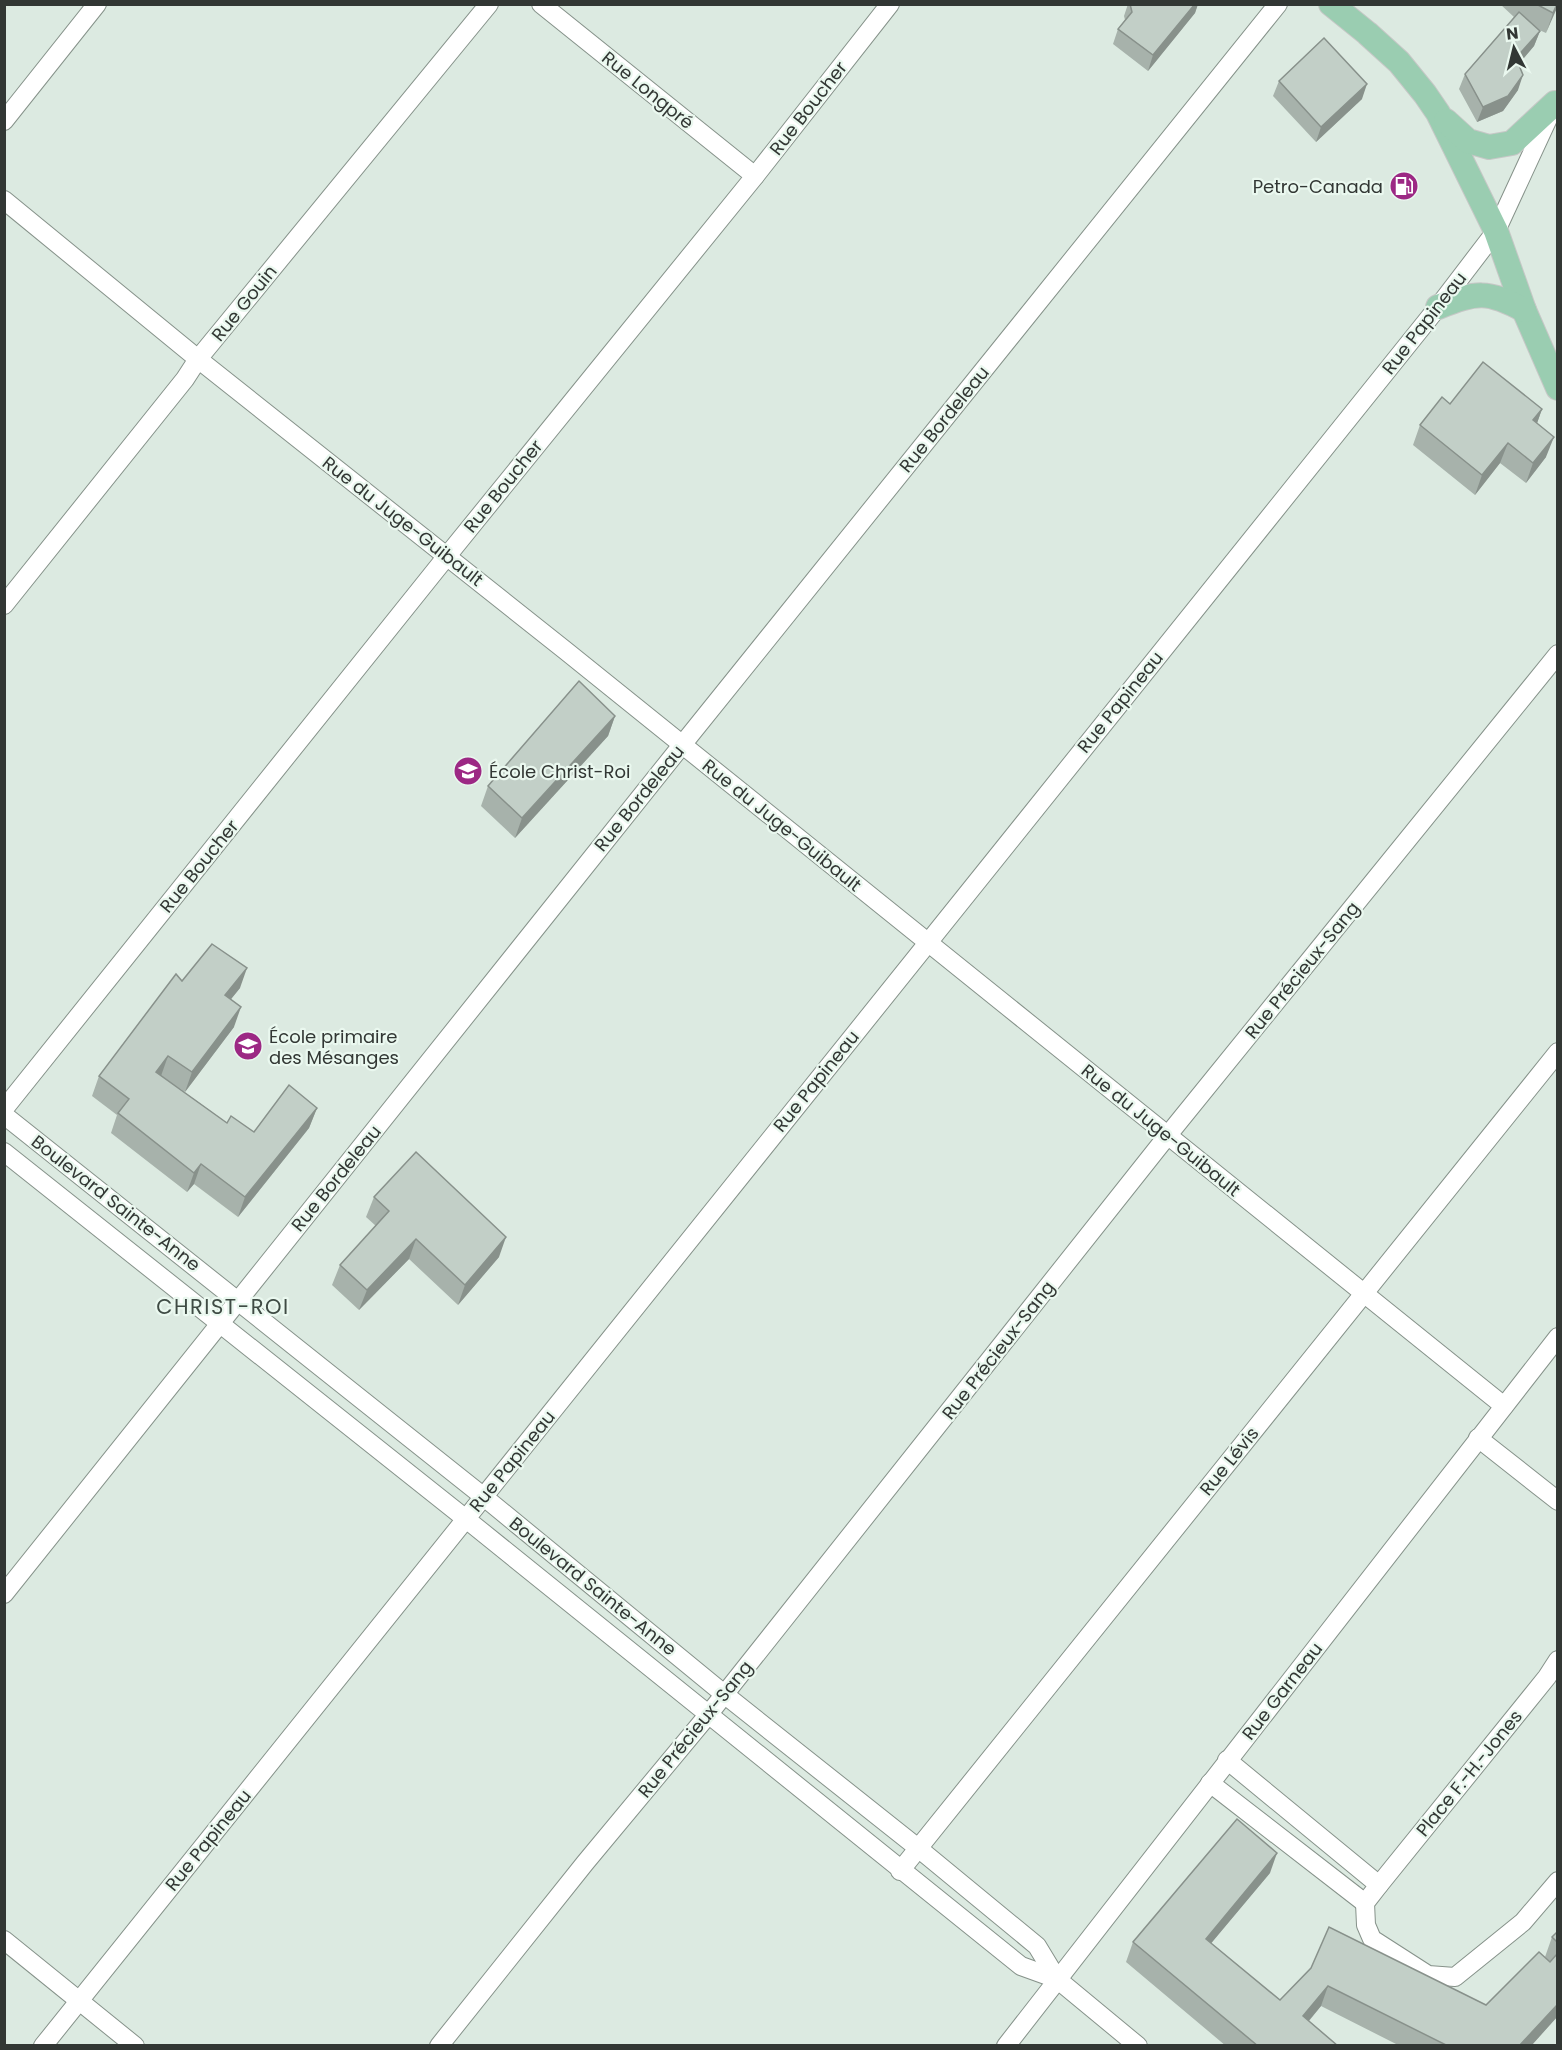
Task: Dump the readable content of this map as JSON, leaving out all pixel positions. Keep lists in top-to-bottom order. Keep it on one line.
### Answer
{"streets":{"street":["Rue Longpré","Rue Boucher","Rue Gouin","Rue Papineau","Rue Bordeleau","Rue du Juge-Guibault","Rue Précieux-Sang","Boulevard Sainte-Anne","Rue Lévis","Rue Garneau","Place F.-H.-Jones"]},"crossings":[["Rue Longpré","Rue Boucher"],["Rue Boucher","Rue du Juge-Guibault"],["Rue Gouin","Rue du Juge-Guibault"],["Rue Papineau","Rue du Juge-Guibault"],["Rue Papineau","Boulevard Sainte-Anne"],["Rue Bordeleau","Rue du Juge-Guibault"],["Rue Bordeleau","Boulevard Sainte-Anne"],["Rue du Juge-Guibault","Rue Précieux-Sang"],["Rue du Juge-Guibault","Rue Lévis"],["Rue du Juge-Guibault","Rue Garneau"],["Rue Précieux-Sang","Boulevard Sainte-Anne"],["Boulevard Sainte-Anne","Rue Lévis"],["Boulevard Sainte-Anne","Rue Garneau"]],"districts":["CHRIST-ROI"],"places":{"fuel station":["Petro-Canada"],"school or university":["École Christ-Roi","École primaire des Mésanges"]},"north":"top"}
